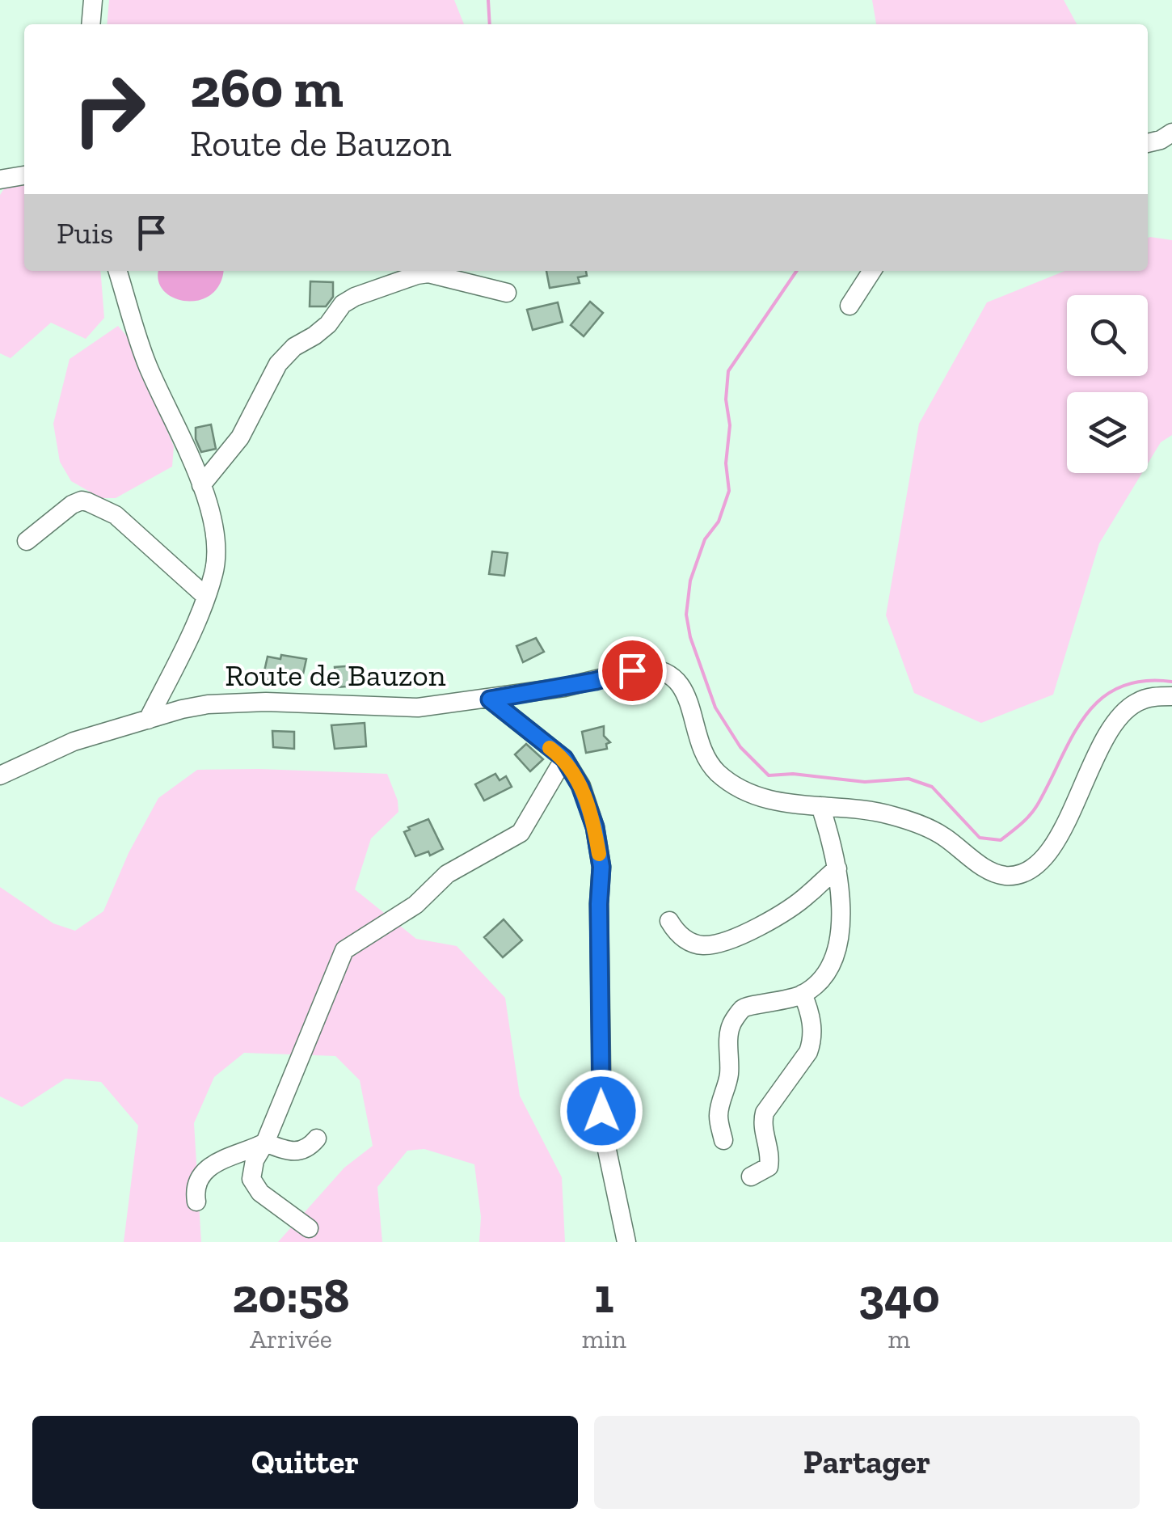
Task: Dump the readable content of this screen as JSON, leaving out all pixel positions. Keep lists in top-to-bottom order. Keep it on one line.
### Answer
{"streets":{"street":["Route de Bauzon"]},"page":{"turn":["260 m","Route de Bauzon"],"then":"Puis","eta":["20:58","Arrivée","1","min","340","m"],"buttons":["Quitter","Partager"]}}
